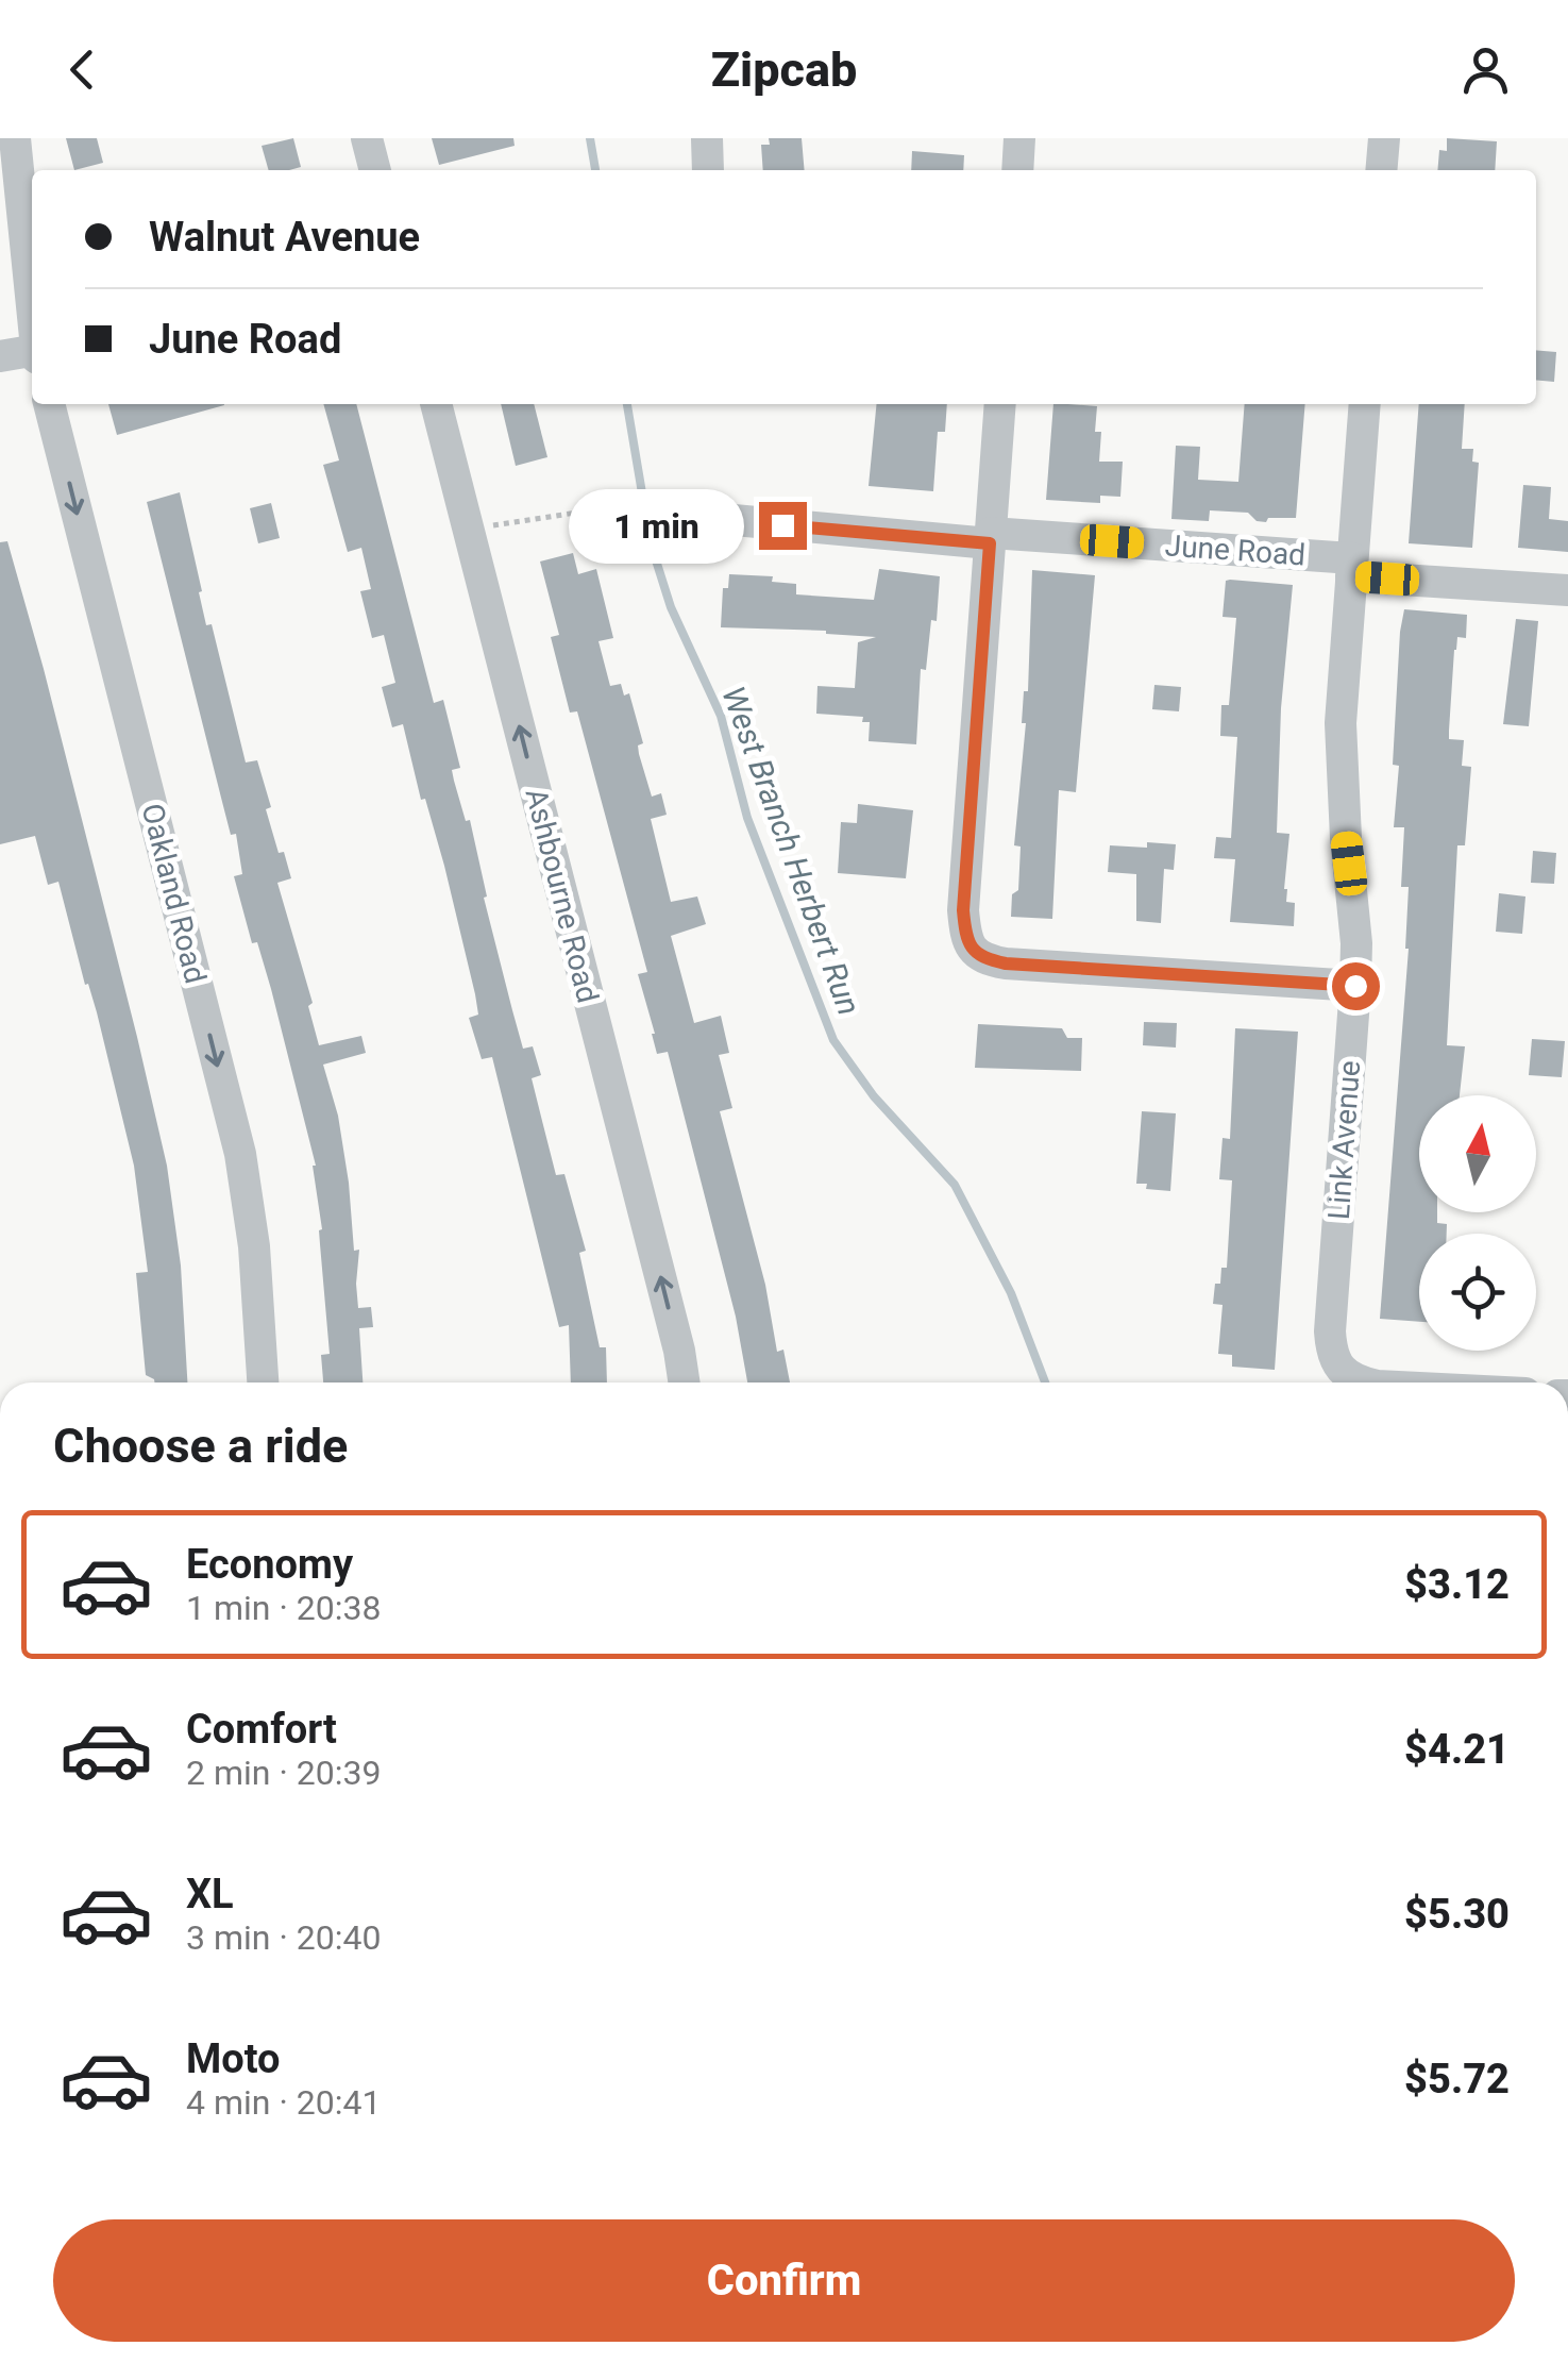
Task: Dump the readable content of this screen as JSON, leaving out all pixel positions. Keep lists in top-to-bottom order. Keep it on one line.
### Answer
{"streets":{"street":["June Road","Oakland Road","Ashbourne Road","Link Avenue"]},"crossings":[["June Road","Link Avenue"]],"one_way":["Oakland Road","Ashbourne Road"],"water":["West Branch Herbert Run"],"north":"top","page":{"header":"Zipcab","banner":["Walnut Avenue","June Road"],"bubble":"1 min","heading":"Choose a ride","list":[{"name":"Economy","note":"1 min · 20:38","value":"$3.12"},{"name":"Comfort","note":"2 min · 20:39","value":"$4.21"},{"name":"XL","note":"3 min · 20:40","value":"$5.30"},{"name":"Moto","note":"4 min · 20:41","value":"$5.72"}],"buttons":"Confirm"}}
